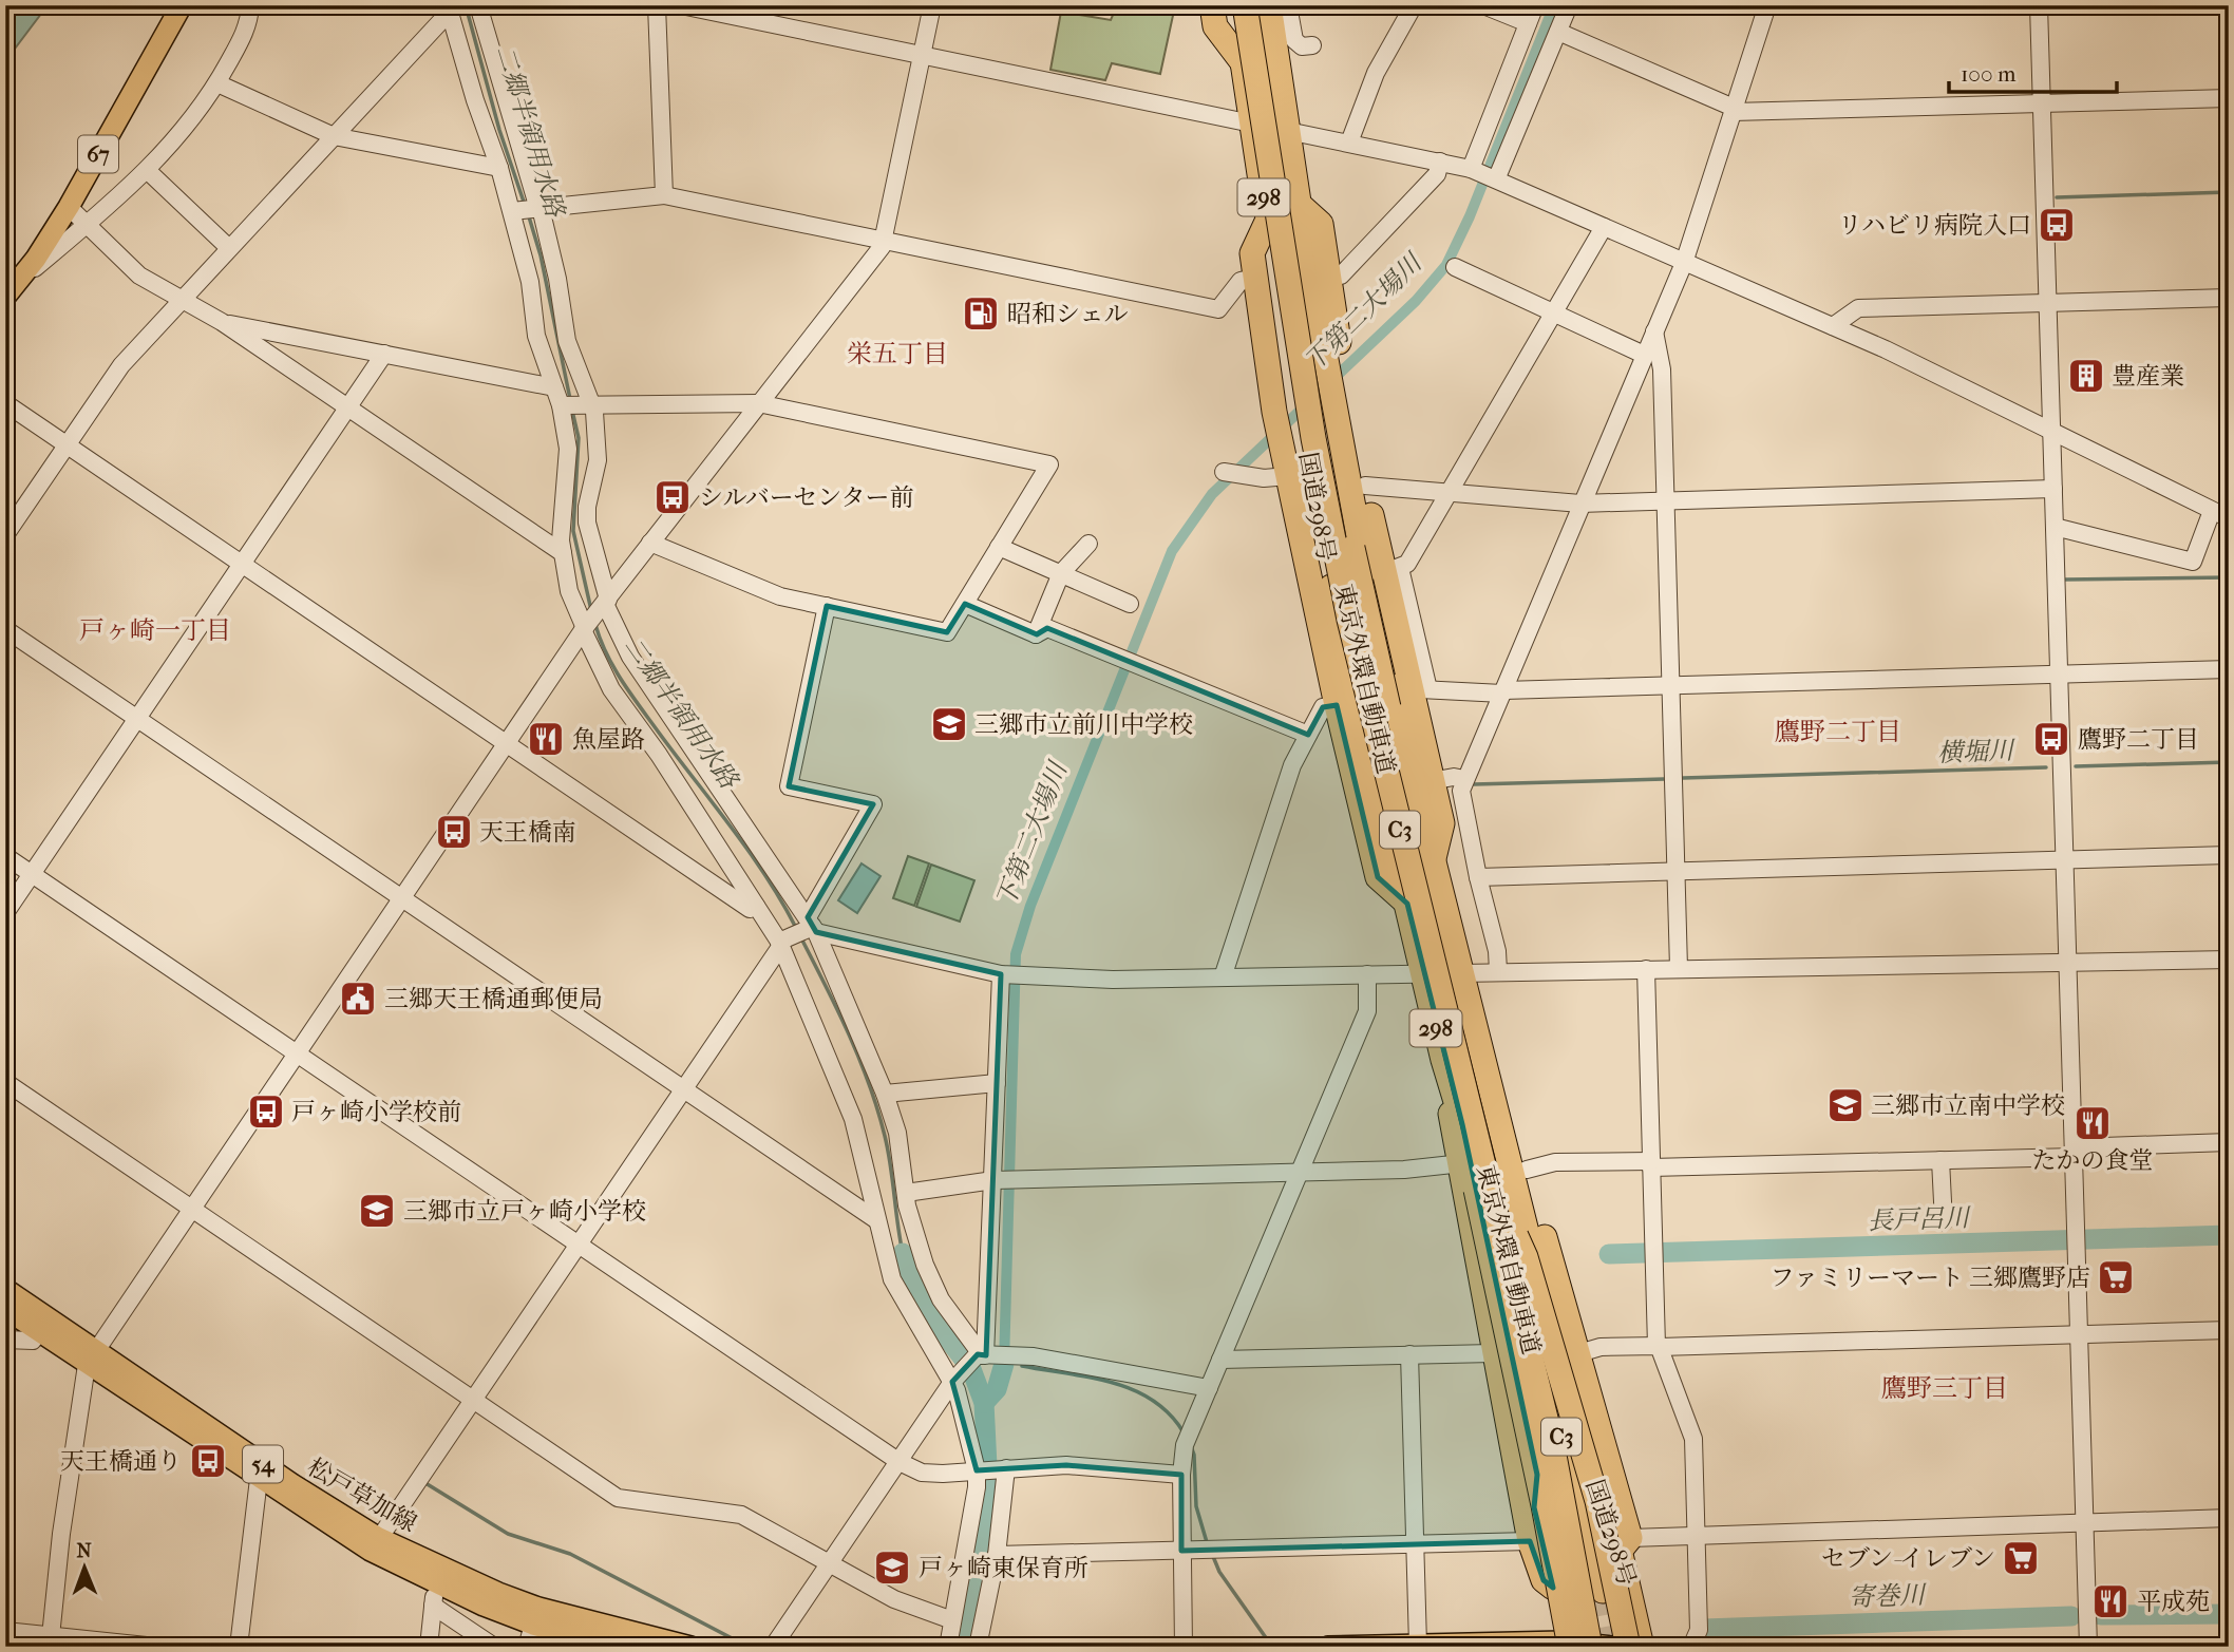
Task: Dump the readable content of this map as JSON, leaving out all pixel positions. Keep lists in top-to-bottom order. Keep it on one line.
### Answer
{"streets":{"highway":["298","国道298号","東京外環自動車道","C3"],"main road":["67","54","松戸草加線"]},"crossings":[["298","国道298号"],["国道298号","東京外環自動車道"]],"districts":["栄五丁目","戸ヶ崎一丁目","鷹野二丁目","鷹野三丁目"],"water":["二郷半領用水路","下第二大場川","横堀川","長戸呂川","寄巻川"],"places":{"bus stop":["リハビリ病院入口","シルバーセンター前","鷹野二丁目","天王橋南","戸ヶ崎小学校前","天王橋通り"],"fuel station":["昭和シェル"],"building":["豊産業"],"school or university":["三郷市立前川中学校","三郷市立南中学校","三郷市立戸ヶ崎小学校","戸ヶ崎東保育所"],"restaurant":["魚屋路","たかの食堂","平成苑"],"public building":["三郷天王橋通郵便局"],"supermarket":["ファミリーマート 三郷鷹野店","セブン-イレブン"]},"scale_bar":"100 m","north":"top"}
